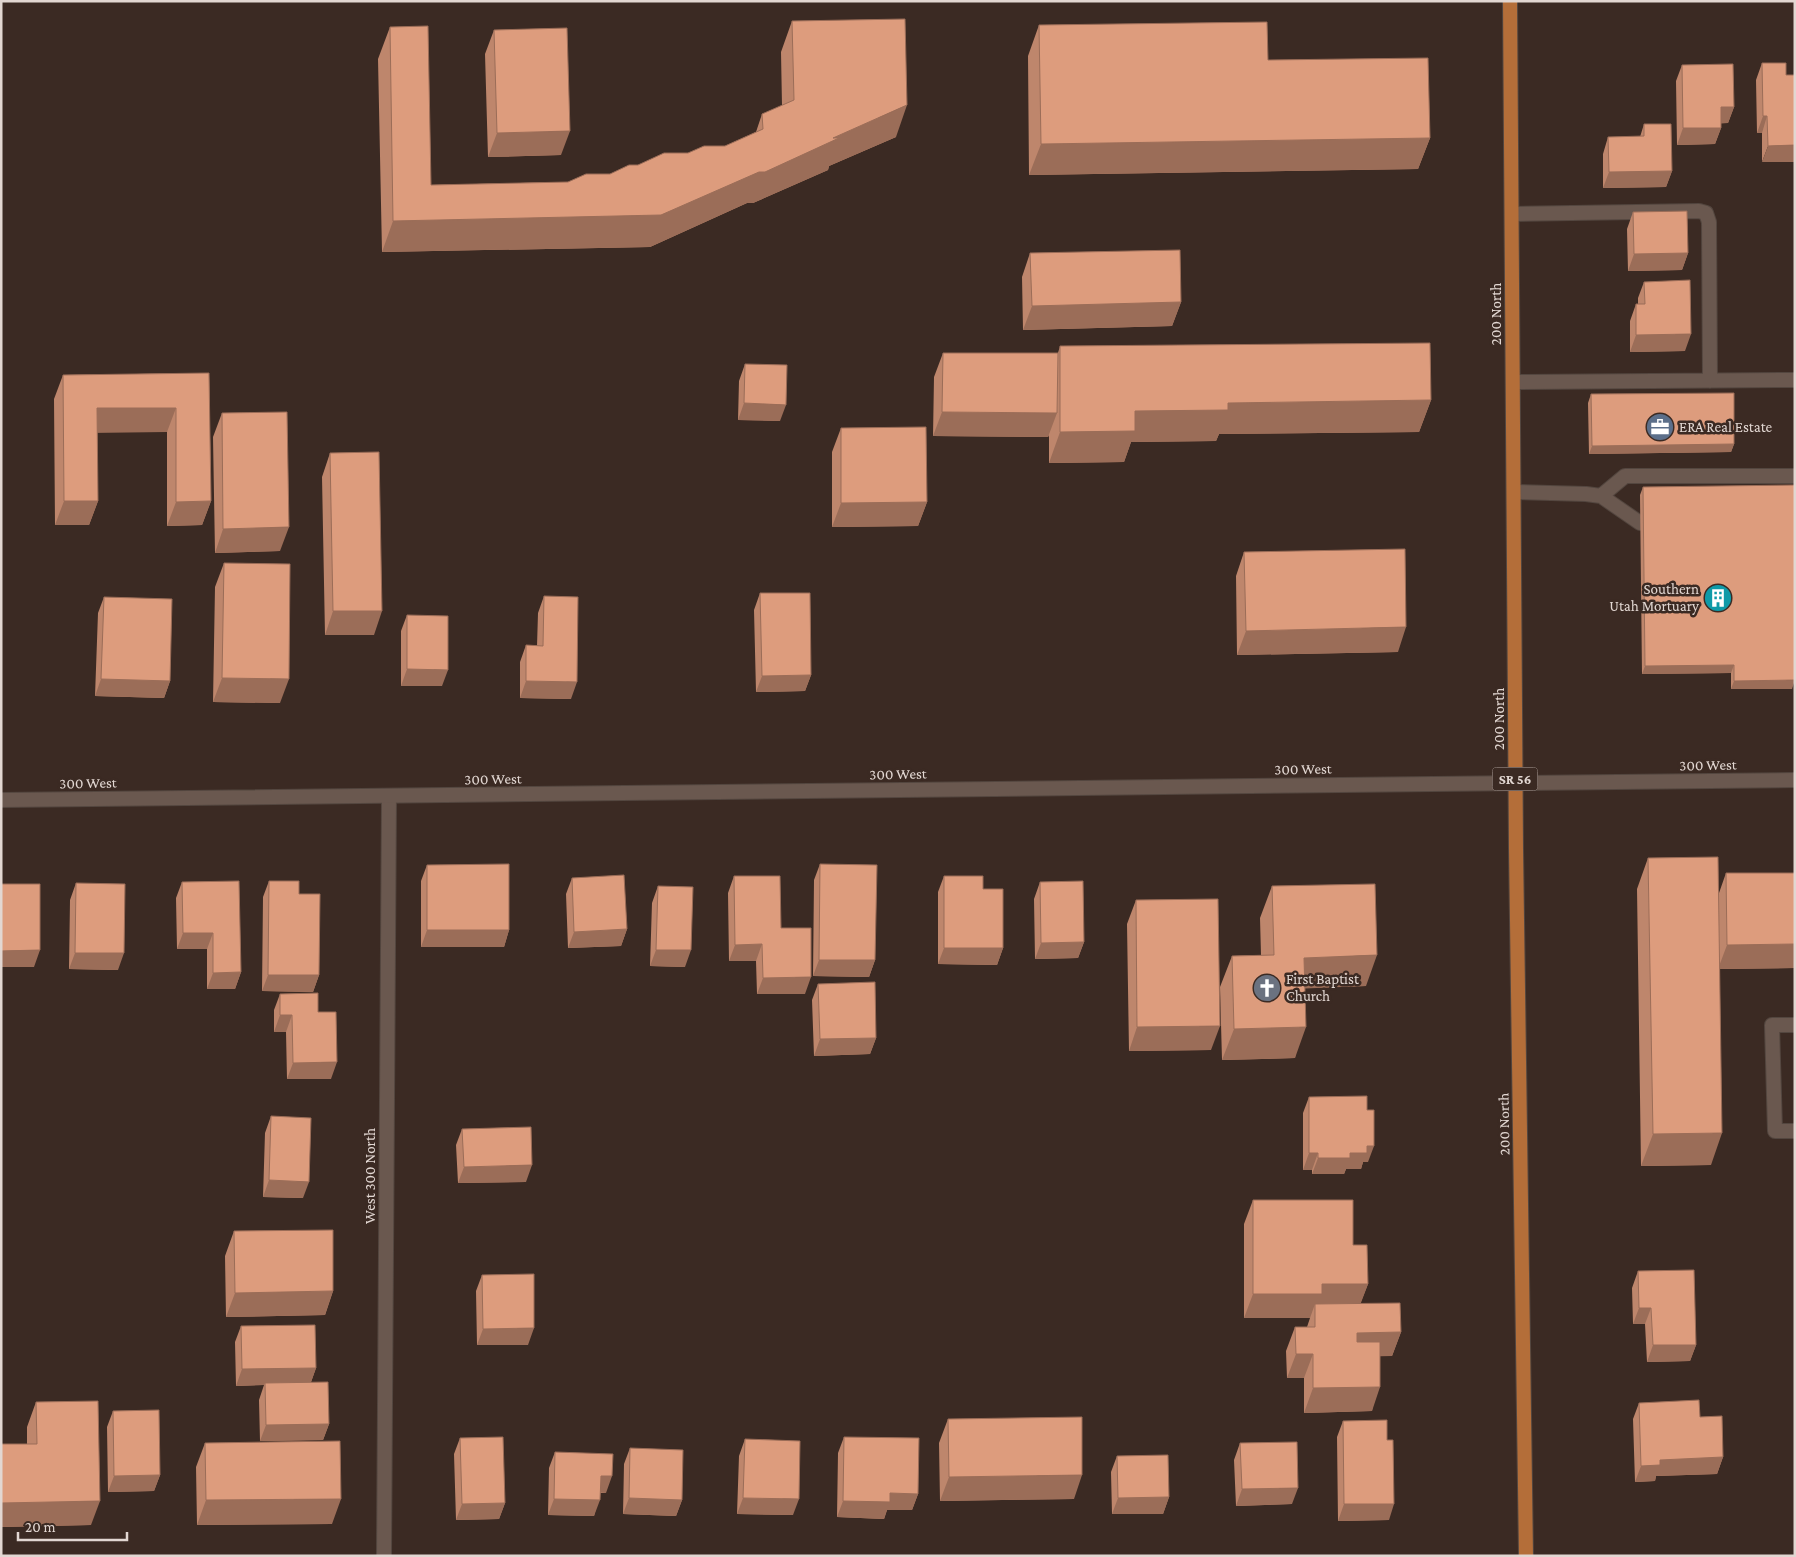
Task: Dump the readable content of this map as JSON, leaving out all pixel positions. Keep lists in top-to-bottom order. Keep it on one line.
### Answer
{"streets":{"main road":["200 North","SR 56"],"street":["300 West","West 300 North"]},"crossings":[["200 North","300 West"],["300 West","West 300 North"]],"places":{"office":["ERA Real Estate"],"building":["Southern Utah Mortuary"],"church":["First Baptist Church"]},"scale_bar":"20 m"}
